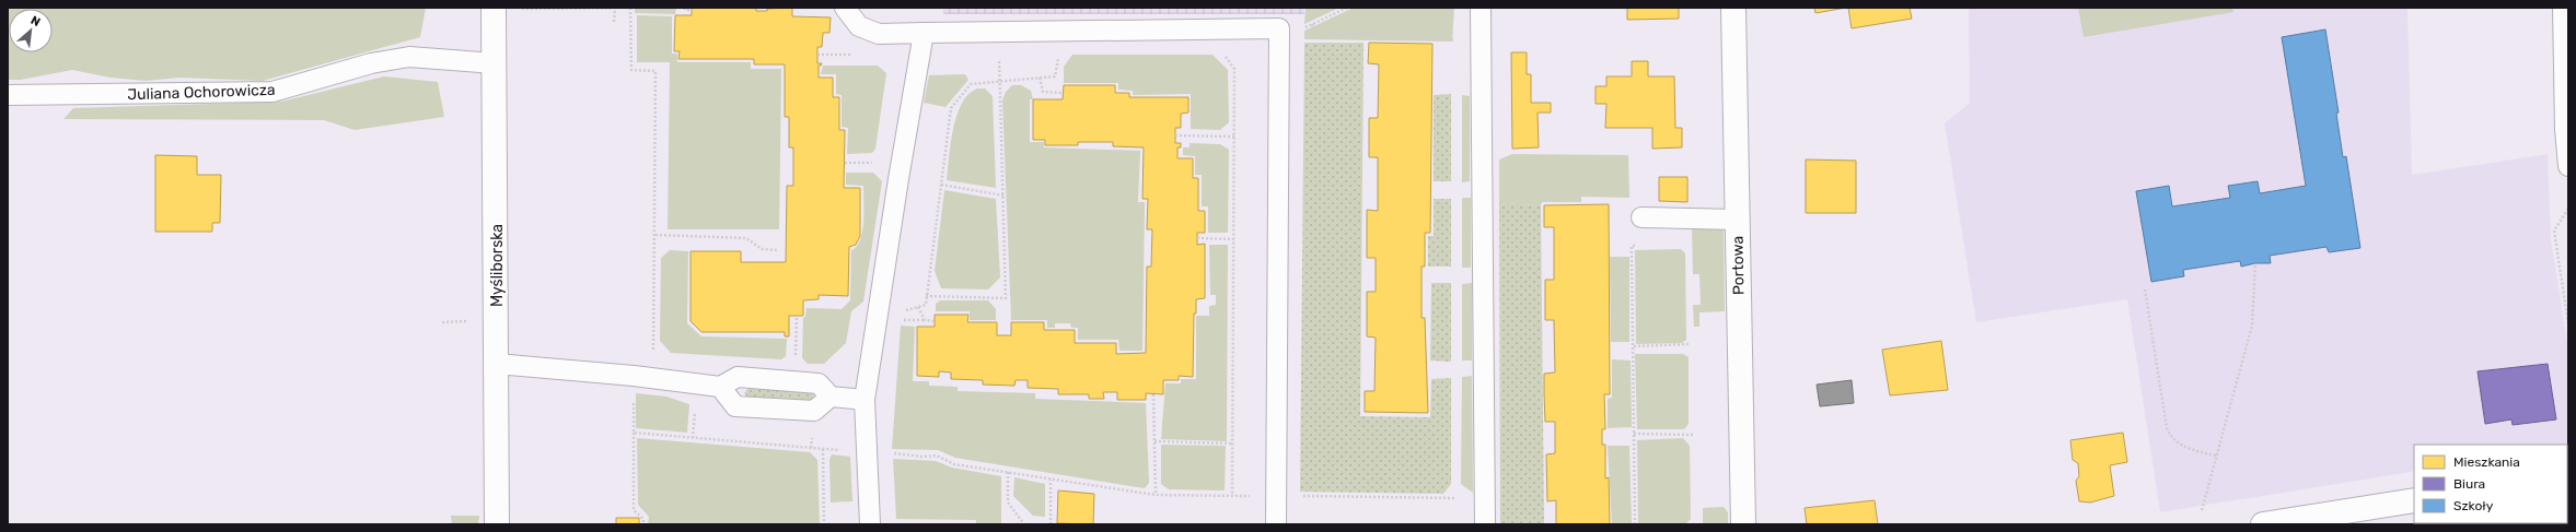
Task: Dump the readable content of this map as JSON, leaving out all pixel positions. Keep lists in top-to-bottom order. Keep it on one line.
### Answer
{"streets":{"street":["Myśliborska","Portowa"],"lane":["Juliana Ochorowicza"]},"crossings":[["Juliana Ochorowicza","Myśliborska"]],"legend":["Mieszkania","Biura","Szkoły"],"north":"top right"}
